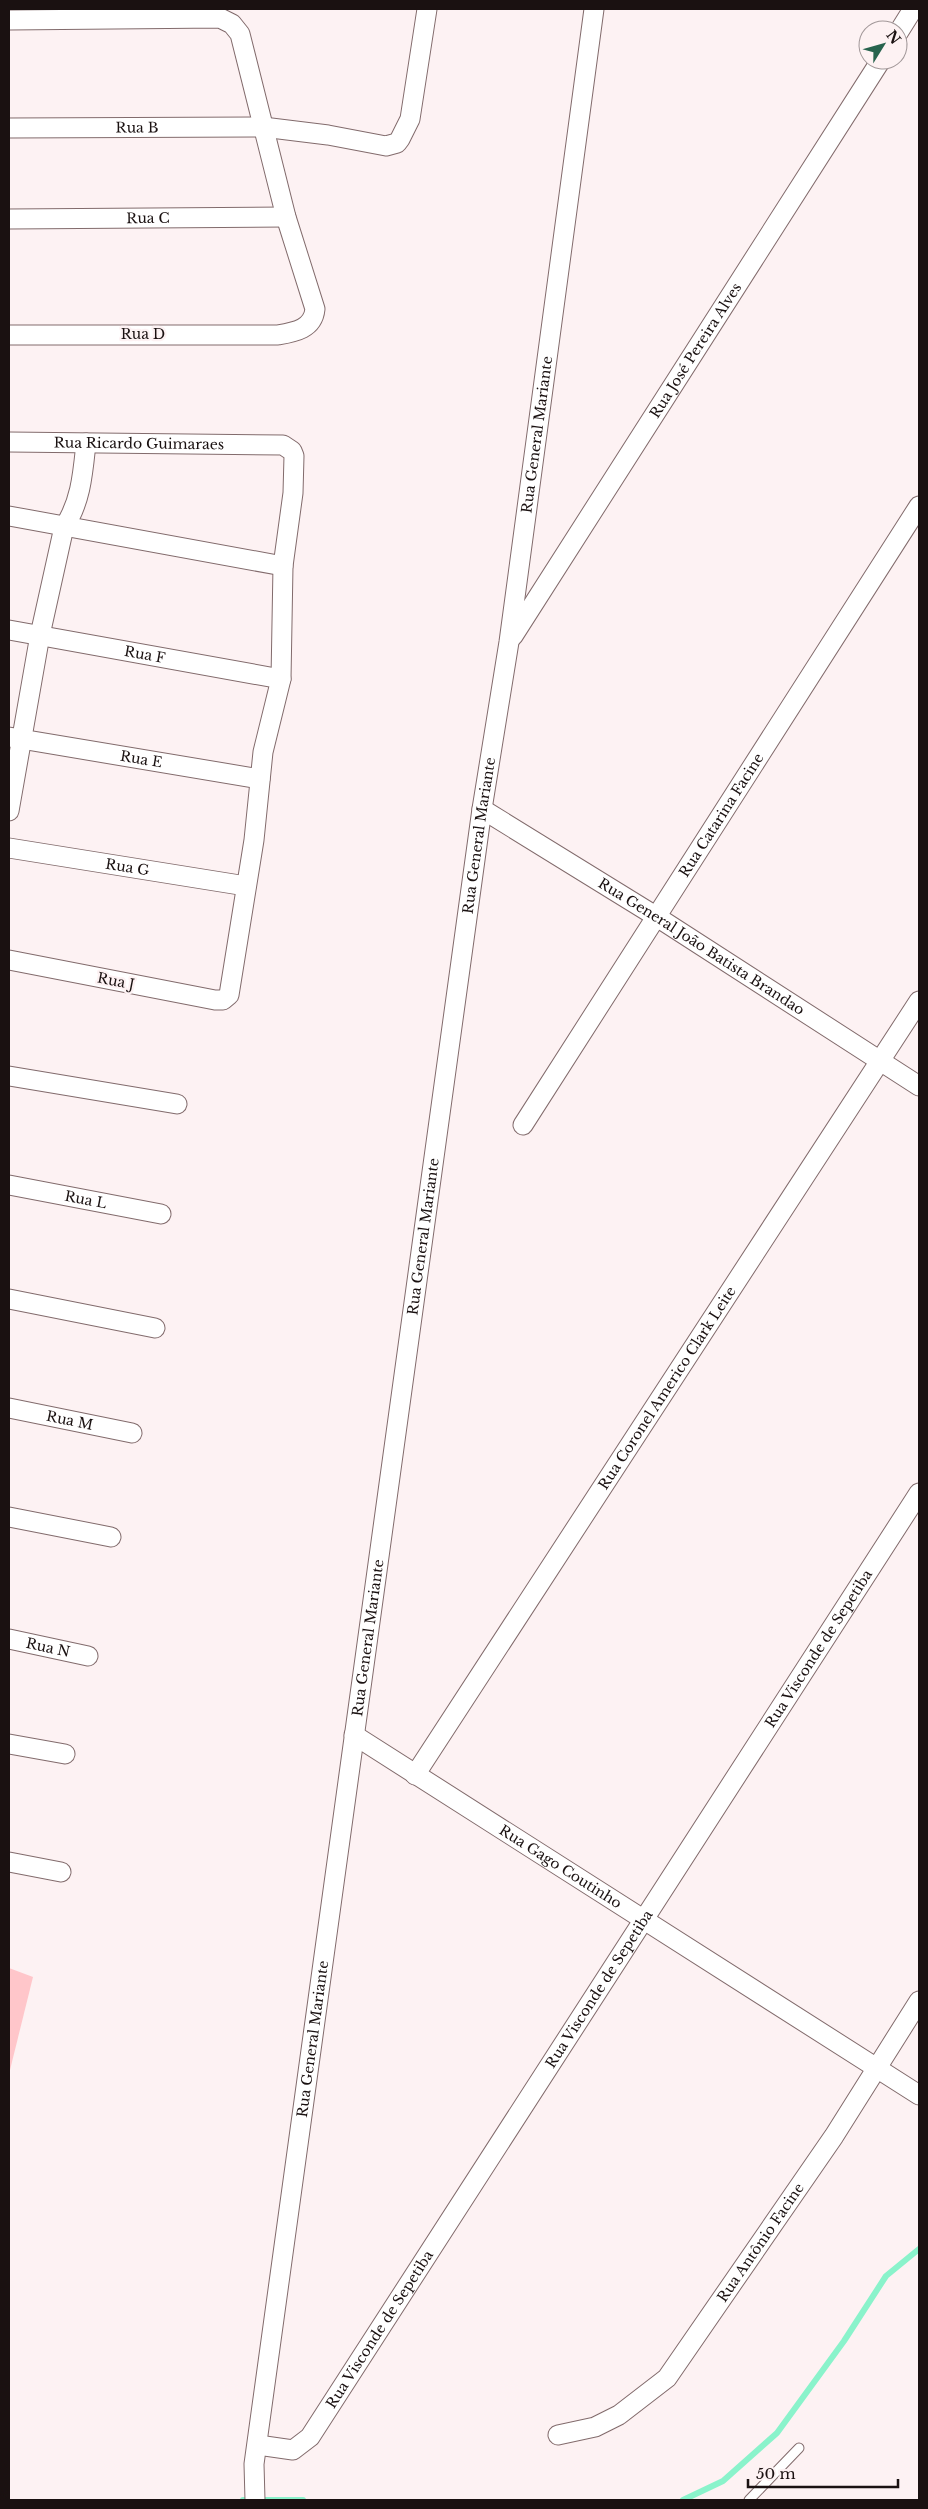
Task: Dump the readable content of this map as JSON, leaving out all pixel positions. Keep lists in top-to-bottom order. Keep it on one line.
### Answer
{"streets":{"street":["Rua B","Rua C","Rua D","Rua José Pereira Alves","Rua General Mariante","Rua Ricardo Guimaraes","Rua F","Rua E","Rua Catarina Facine","Rua G","Rua General João Batista Brandao","Rua J","Rua L","Rua Coronel Americo Clark Leite","Rua M","Rua N","Rua Visconde de Sepetiba","Rua Gago Coutinho","Rua Antônio Facine"]},"crossings":[["Rua C","Rua D"],["Rua José Pereira Alves","Rua General Mariante"],["Rua General Mariante","Rua General João Batista Brandao"],["Rua General Mariante","Rua Visconde de Sepetiba"],["Rua General Mariante","Rua Gago Coutinho"],["Rua Catarina Facine","Rua General João Batista Brandao"],["Rua G","Rua J"],["Rua General João Batista Brandao","Rua Coronel Americo Clark Leite"],["Rua Coronel Americo Clark Leite","Rua Gago Coutinho"],["Rua Visconde de Sepetiba","Rua Gago Coutinho"],["Rua Gago Coutinho","Rua Antônio Facine"]],"scale_bar":"50 m","north":"top right"}
